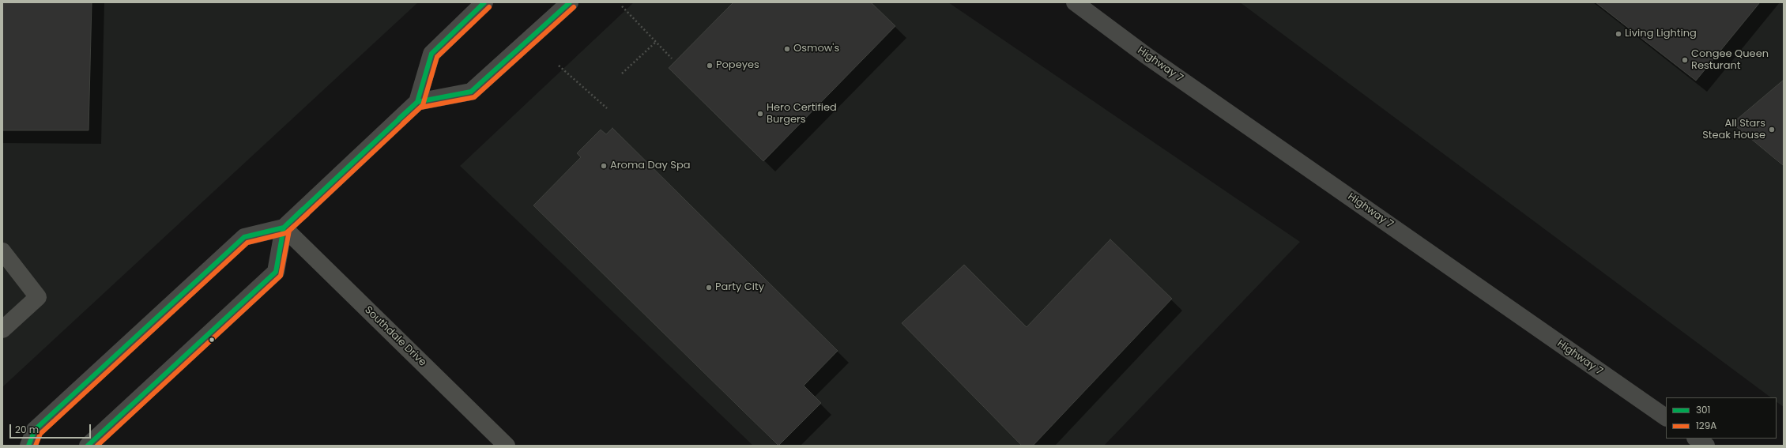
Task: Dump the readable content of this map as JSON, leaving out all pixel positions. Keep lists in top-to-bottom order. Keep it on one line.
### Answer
{"streets":{"main road":["Highway 7"],"street":["Southdale Drive"]},"places":["Living Lighting","Osmow's","Congee Queen Resturant","Popeyes","Hero Certified Burgers","All Stars Steak House","Aroma Day Spa","Party City"],"lines":["transit line 301","transit line 129A"],"legend":["301","129A"],"scale_bar":"20 m"}
